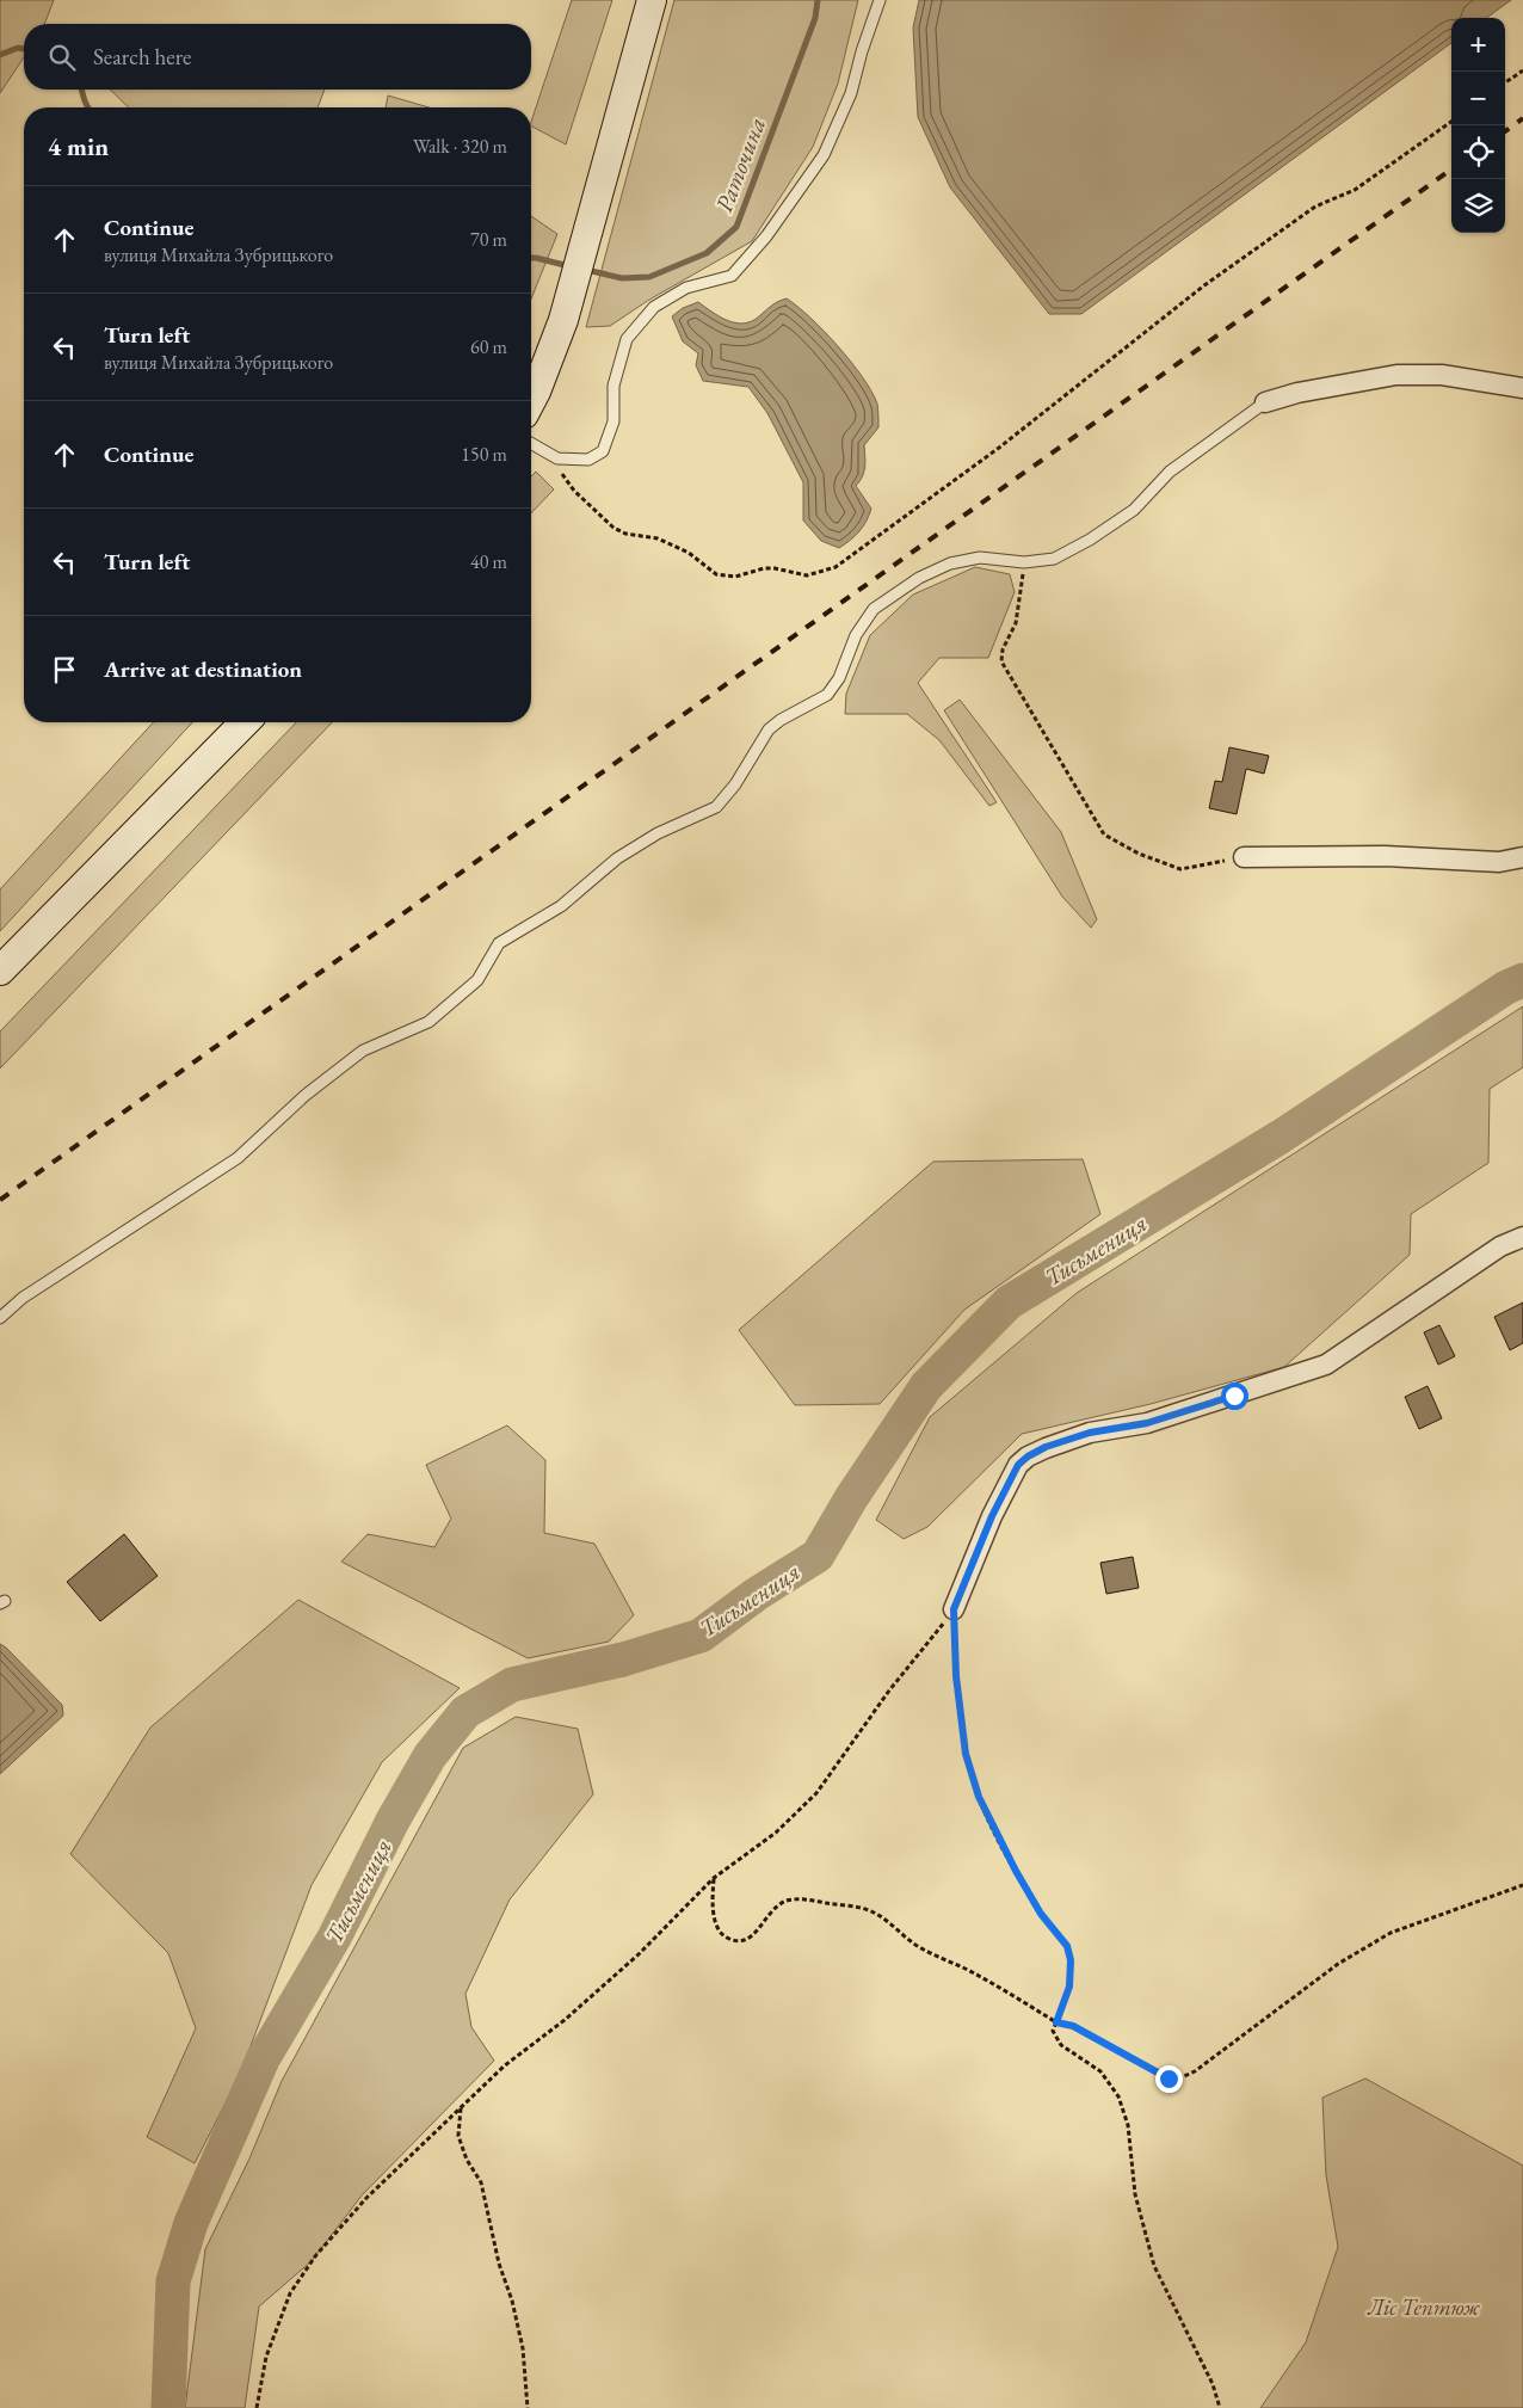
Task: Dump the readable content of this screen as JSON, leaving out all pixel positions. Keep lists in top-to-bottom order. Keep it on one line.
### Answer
{"water":["Раточина","Тисьмениця"],"parks":["Ліс Тептюж"],"page":{"map_buttons":["+","−"],"search":"Search here","heading":["4 min","Walk · 320 m"],"list":[["Continue","вулиця Михайла Зубрицького","70 m"],["Turn left","вулиця Михайла Зубрицького","60 m"],["Continue","150 m"],["Turn left","40 m"],"Arrive at destination"]}}
